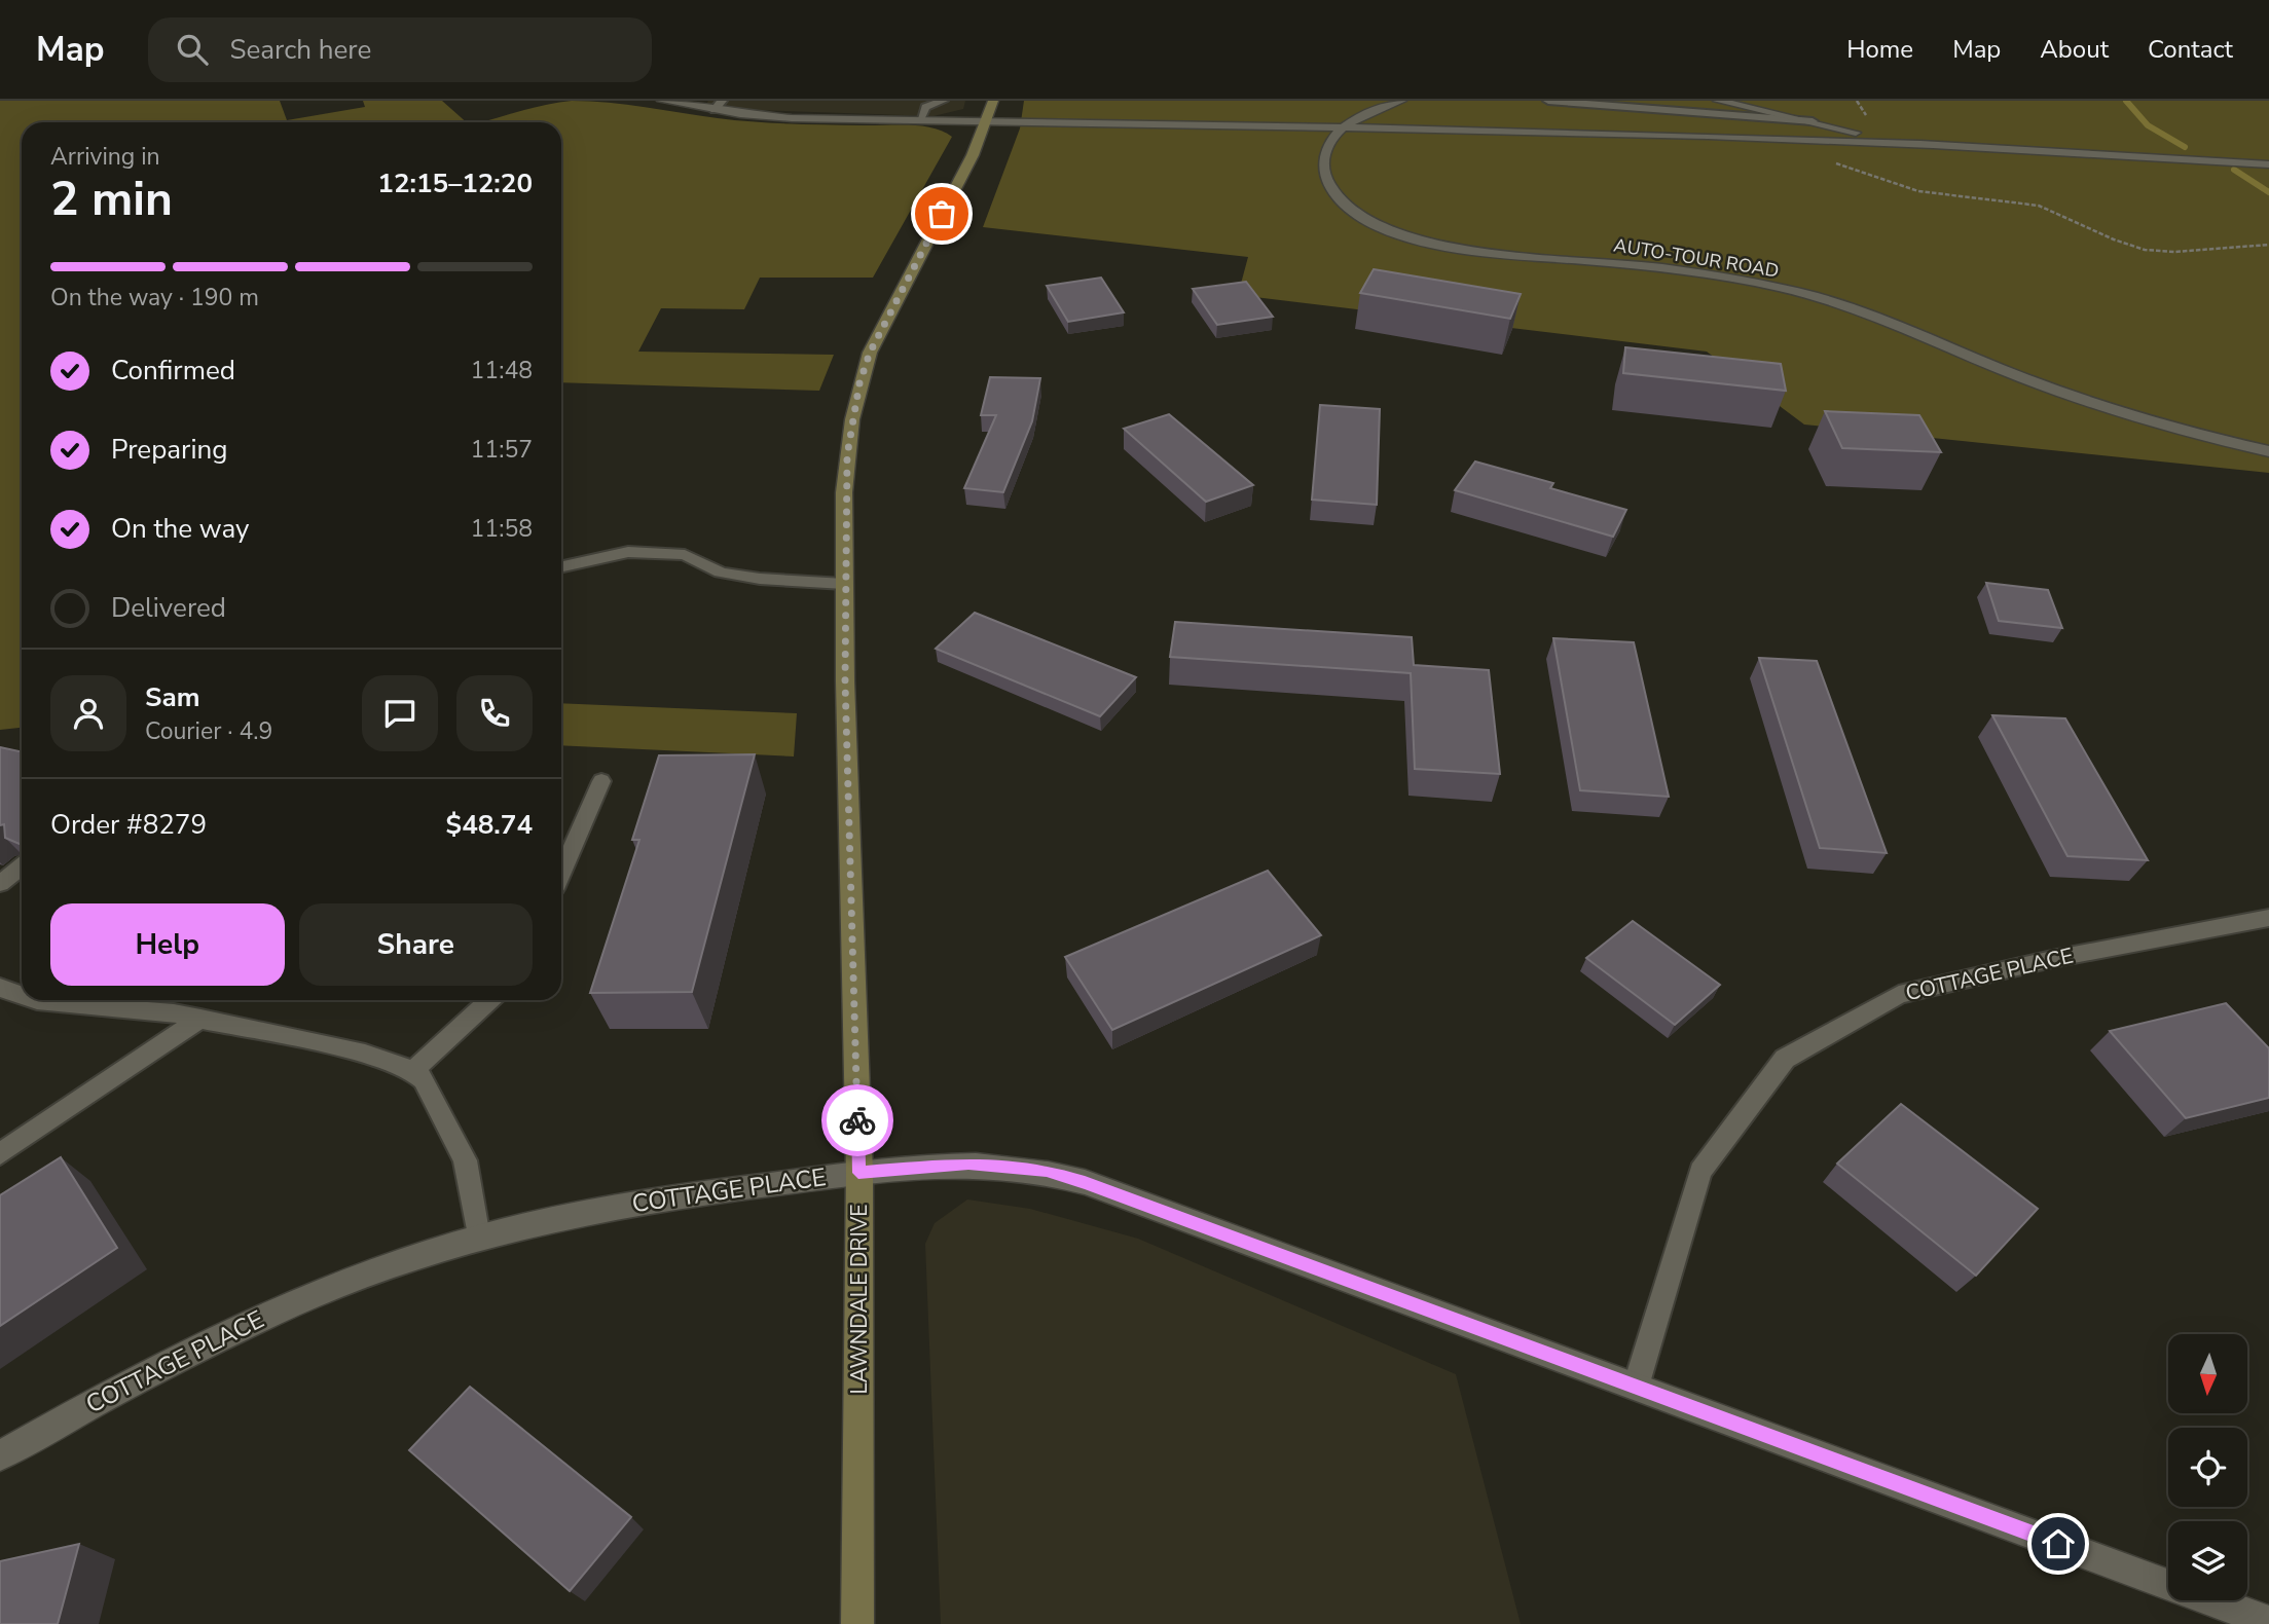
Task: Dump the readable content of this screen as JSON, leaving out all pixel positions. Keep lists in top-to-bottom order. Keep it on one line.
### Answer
{"streets":{"main road":["LAWNDALE DRIVE"],"street":["AUTO-TOUR ROAD","COTTAGE PLACE"]},"crossings":[["COTTAGE PLACE","LAWNDALE DRIVE"]],"north":"bottom","page":{"header":"Map","search":"Search here","nav":["Home","Map","About","Contact"],"heading":["2 min","Arriving in","12:15–12:20"],"panel":["Sam","Courier · 4.9","Order #8279","$48.74"],"bar":"On the way · 190 m","list":[["Confirmed","11:48"],["Preparing","11:57"],["On the way","11:58"],"Delivered"],"buttons":["Help","Share"]}}
